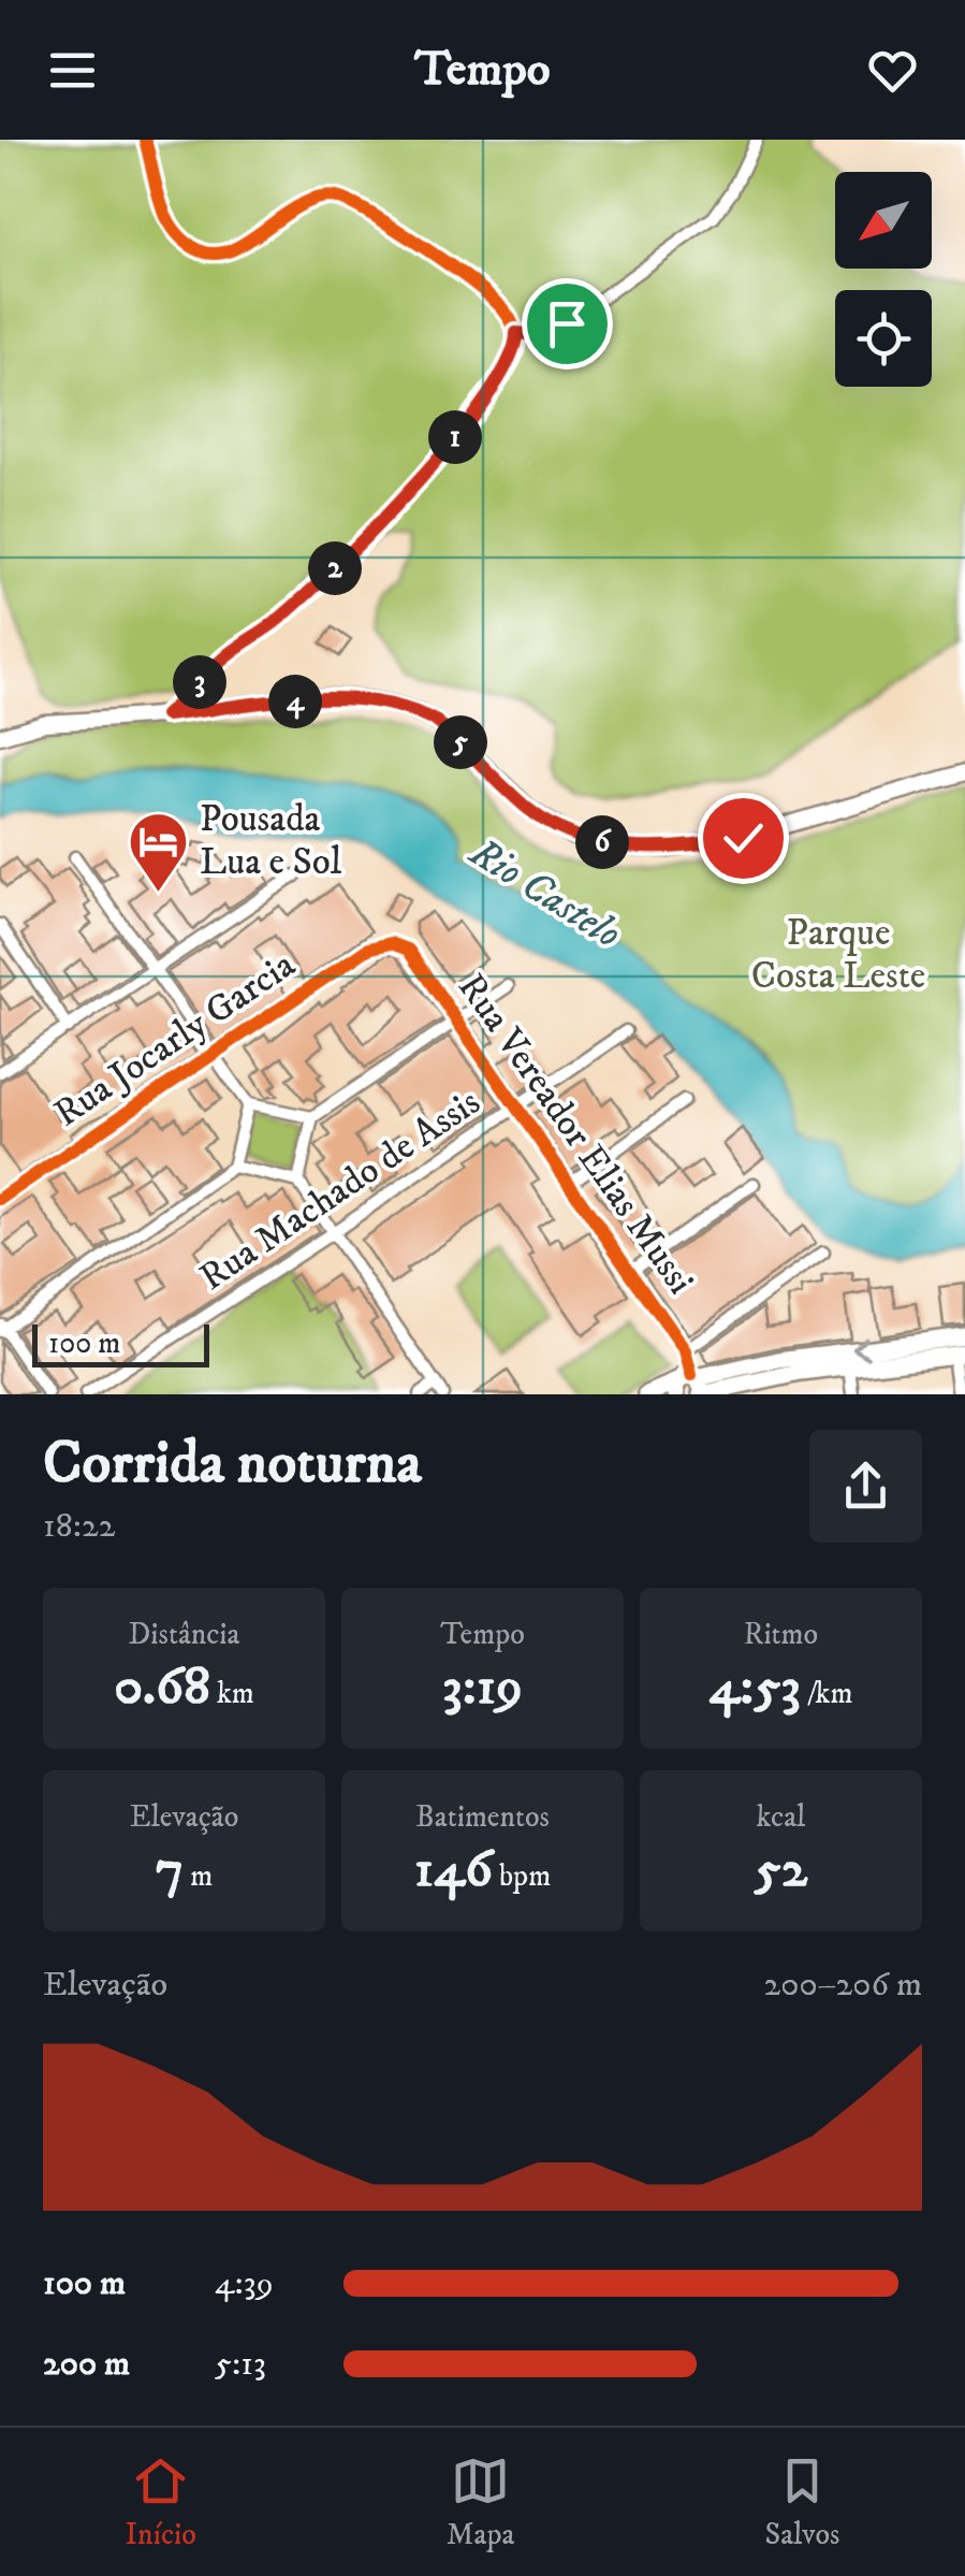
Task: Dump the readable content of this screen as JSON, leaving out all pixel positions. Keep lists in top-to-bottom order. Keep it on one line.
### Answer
{"streets":{"street":["Rua Jocarly Garcia","Rua Vereador Elias Mussi","Rua Machado de Assis"]},"crossings":[["Rua Jocarly Garcia","Rua Vereador Elias Mussi"],["Rua Vereador Elias Mussi","Rua Machado de Assis"]],"water":["Rio Castelo"],"parks":["Parque Costa Leste"],"places":{"hotel":["Pousada Lua e Sol"]},"scale_bar":"100 m","north":"bottom left","page":{"header":"Tempo","pins":["1","2","3","4","5","6"],"scale":"100 m","heading":["Corrida noturna","18:22"],"stats":[["Distância","0.68 km"],["Tempo","3:19"],["Ritmo","4:53 /km"],["Elevação","7 m"],["Batimentos","146 bpm"],["kcal","52"]],"chart":["Elevação","200–206 m"],"list":[{"name":"100 m","note":"4:39"},{"name":"200 m","note":"5:13"}],"tabs":["Início","Mapa","Salvos"]}}
